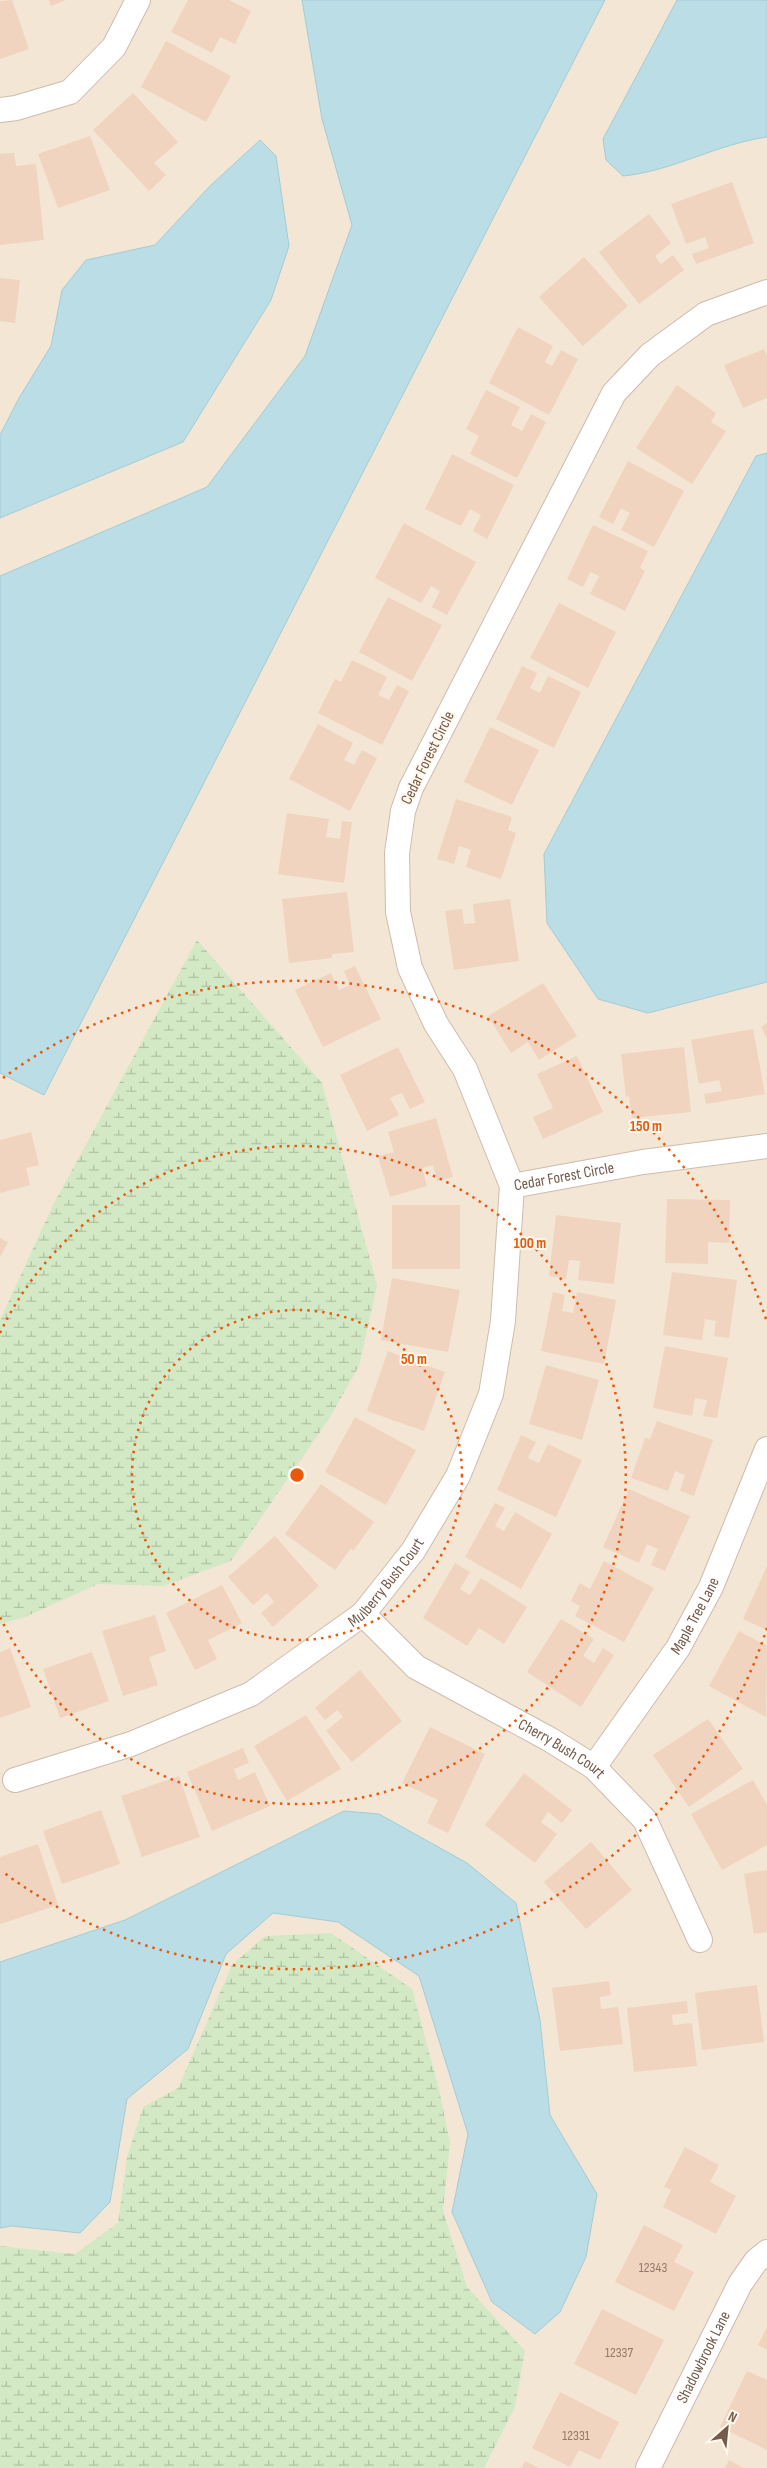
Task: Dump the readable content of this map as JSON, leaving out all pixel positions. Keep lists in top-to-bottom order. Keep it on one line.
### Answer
{"streets":{"street":["Cedar Forest Circle","Mulberry Bush Court","Maple Tree Lane","Cherry Bush Court","Shadowbrook Lane"]},"crossings":[["Cedar Forest Circle","Mulberry Bush Court"],["Mulberry Bush Court","Cherry Bush Court"],["Maple Tree Lane","Cherry Bush Court"]],"house_numbers":["12343","12337","12331"],"north":"top right","rings":["150 m","100 m","50 m"]}
